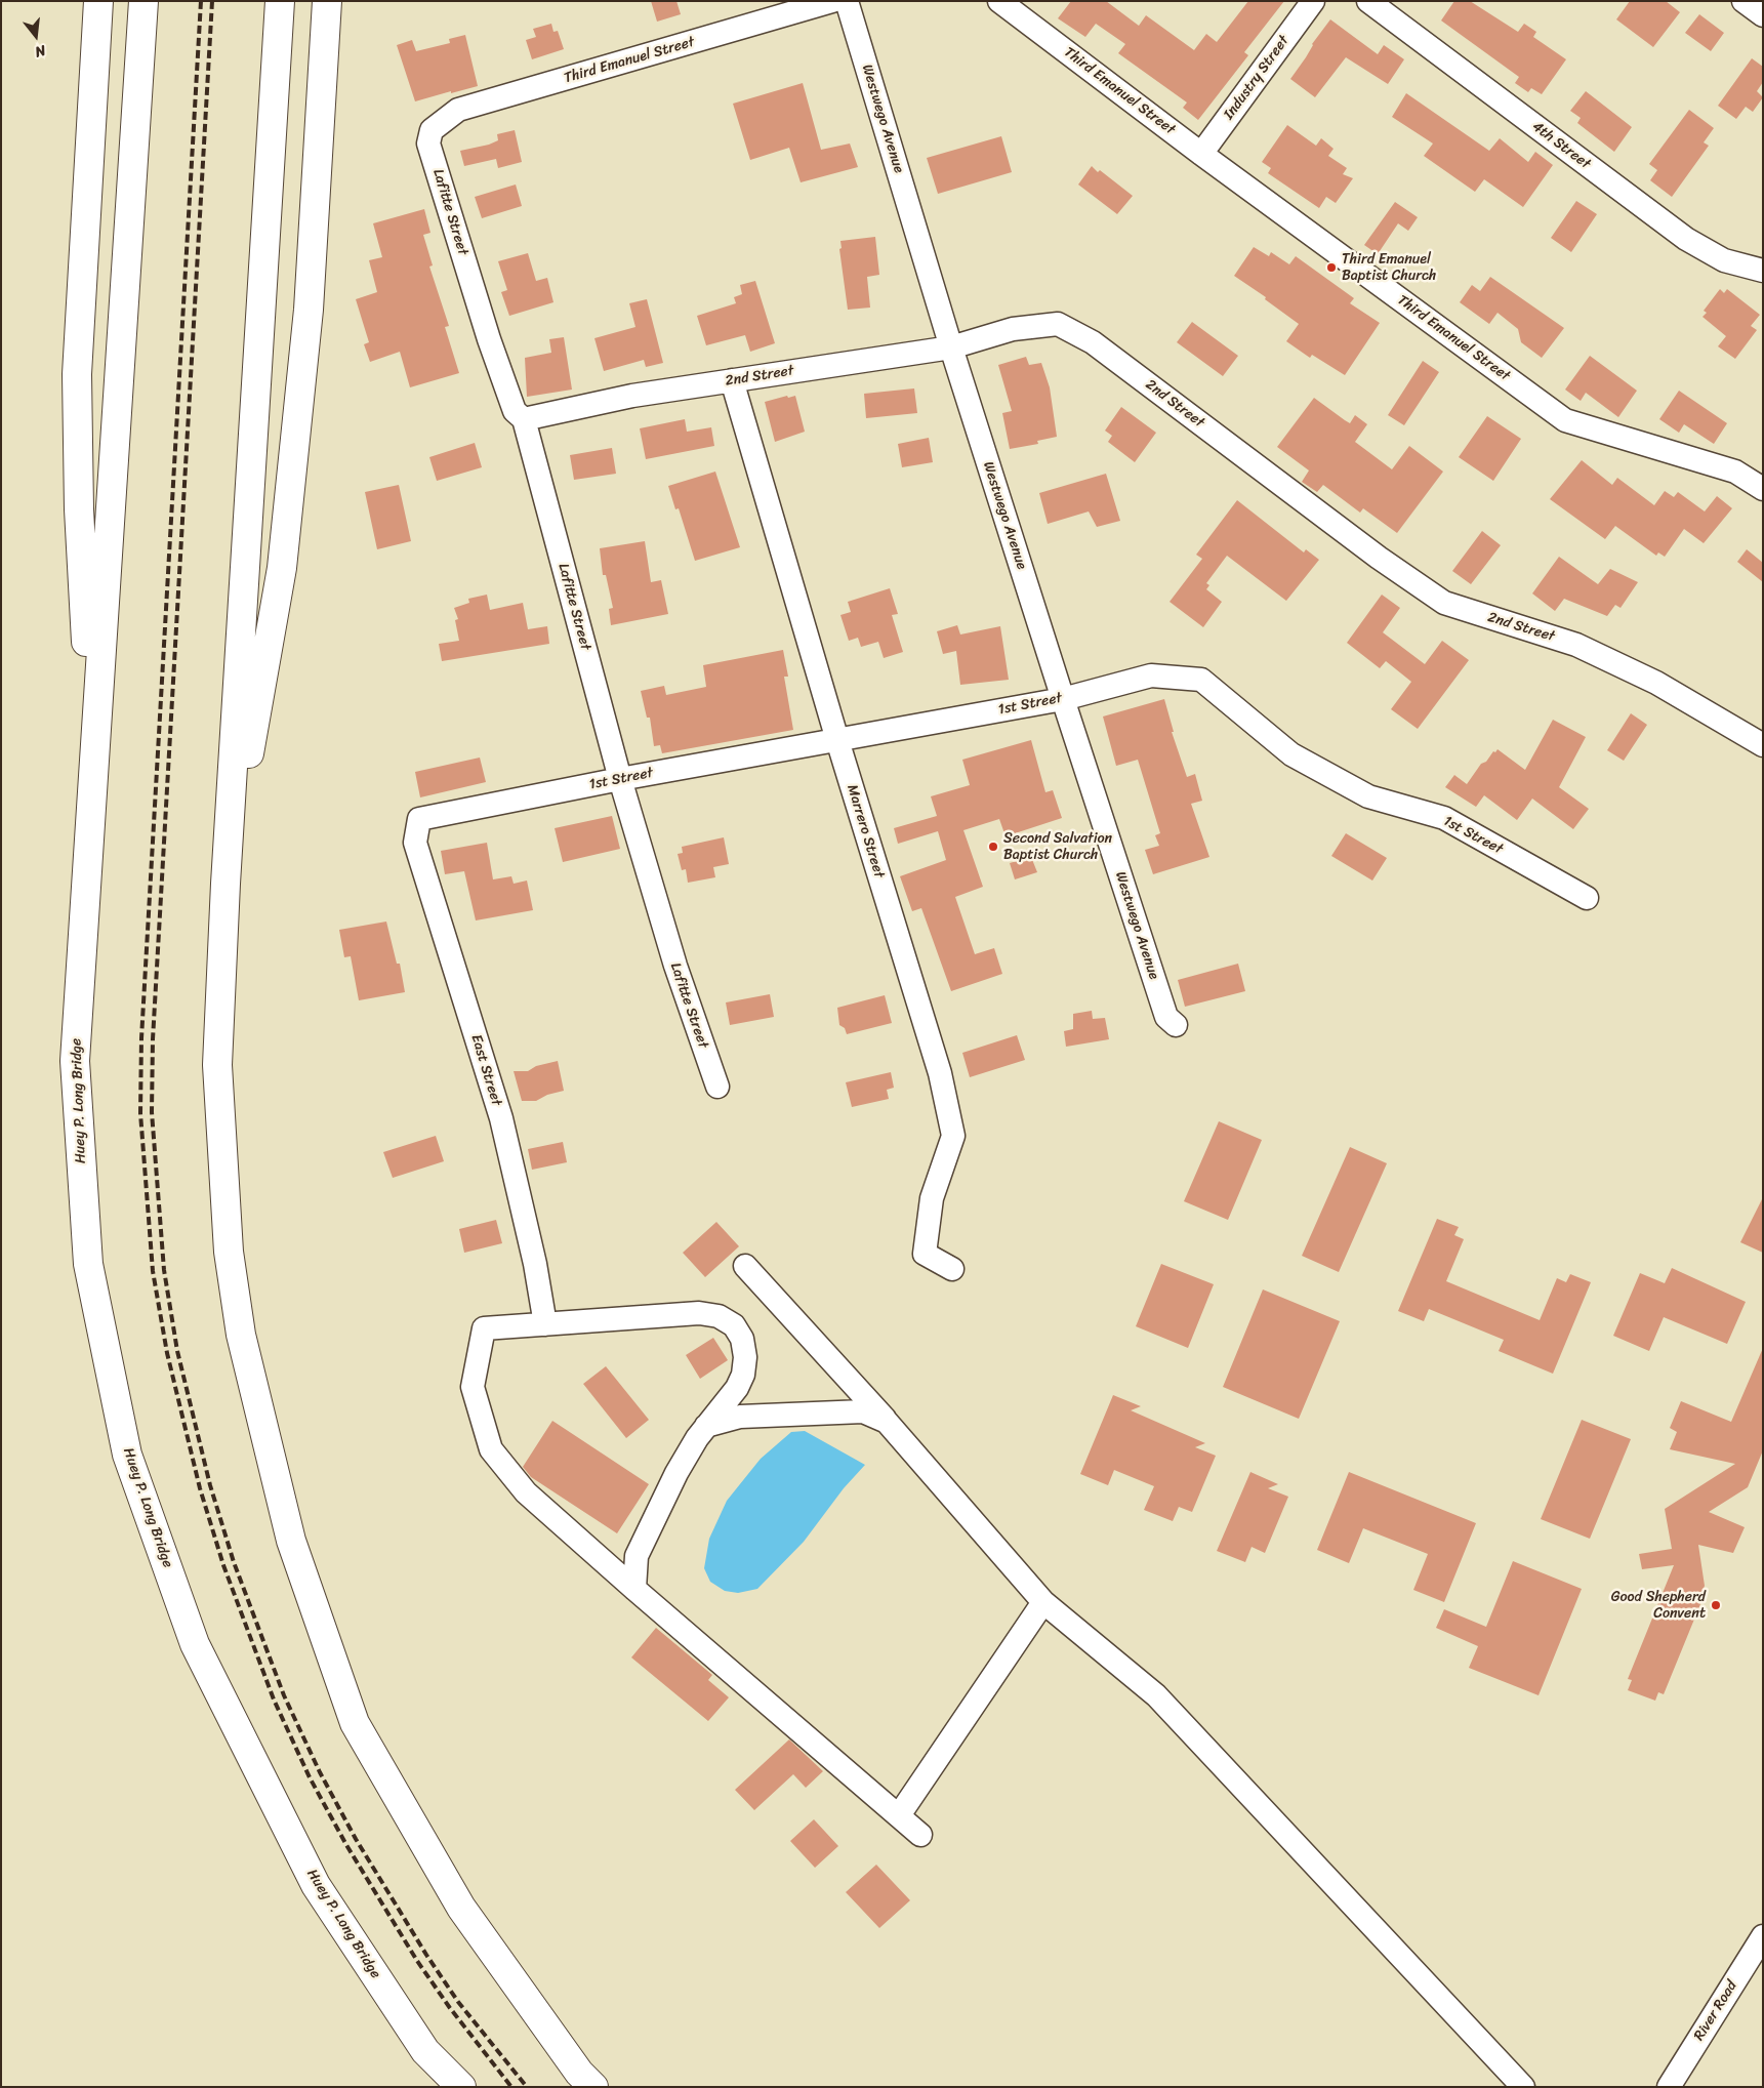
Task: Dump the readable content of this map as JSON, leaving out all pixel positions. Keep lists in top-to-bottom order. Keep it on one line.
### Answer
{"streets":{"highway":["Huey P. Long Bridge"],"street":["Third Emanuel Street","Industry Street","Westwego Avenue","4th Street","Lafitte Street","2nd Street","1st Street","Marrero Street","East Street","River Road"]},"crossings":[["Third Emanuel Street","Industry Street"],["Third Emanuel Street","Lafitte Street"],["Westwego Avenue","2nd Street"],["Westwego Avenue","1st Street"],["Lafitte Street","2nd Street"],["Lafitte Street","1st Street"],["2nd Street","Marrero Street"],["1st Street","Marrero Street"],["1st Street","East Street"]],"places":["Third Emanuel Baptist Church","Second Salvation Baptist Church","Good Shepherd Convent"],"north":"bottom"}
